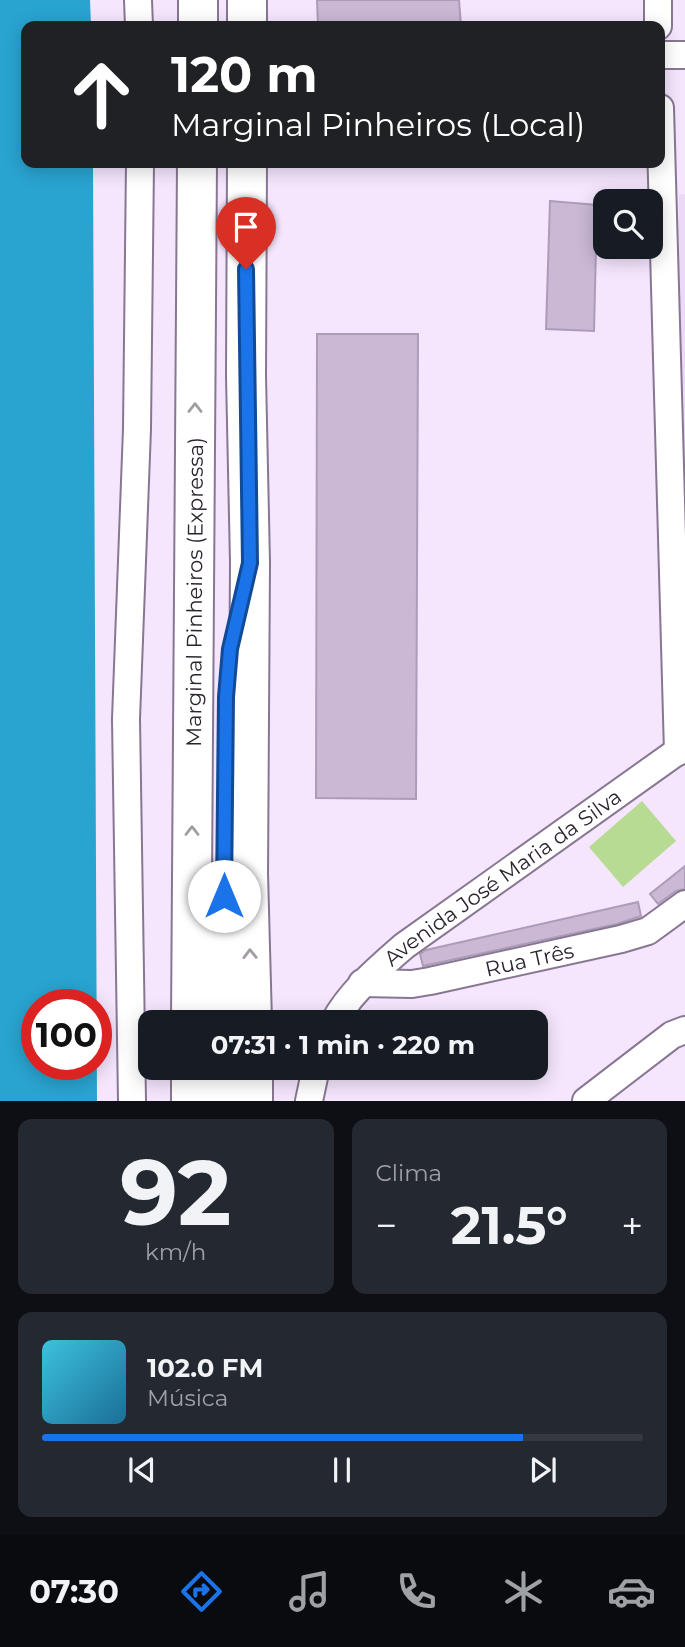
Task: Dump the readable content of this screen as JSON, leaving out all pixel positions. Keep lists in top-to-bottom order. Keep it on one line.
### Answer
{"streets":{"highway":["Marginal Pinheiros (Expressa)"],"street":["Avenida José Maria da Silva","Rua Três"]},"crossings":[["Avenida José Maria da Silva","Rua Três"]],"page":{"turn":["120 m","Marginal Pinheiros (Local)"],"limit":"100","trip":"07:31 · 1 min · 220 m","tile":[["92","km/h"],"Clima"],"heat":["−","21.5°","+"],"song":["102.0 FM","Música"],"tabs":"07:30"}}
